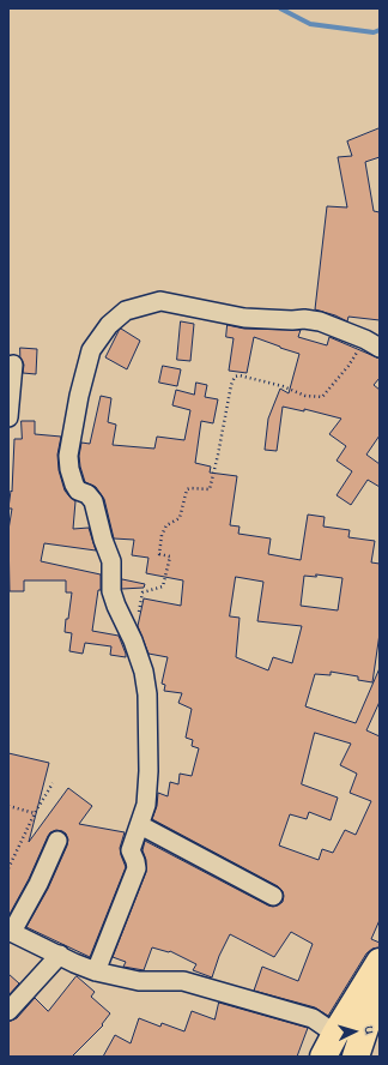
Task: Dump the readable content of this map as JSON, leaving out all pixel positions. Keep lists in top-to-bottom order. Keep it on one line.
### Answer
{"north":"right"}
